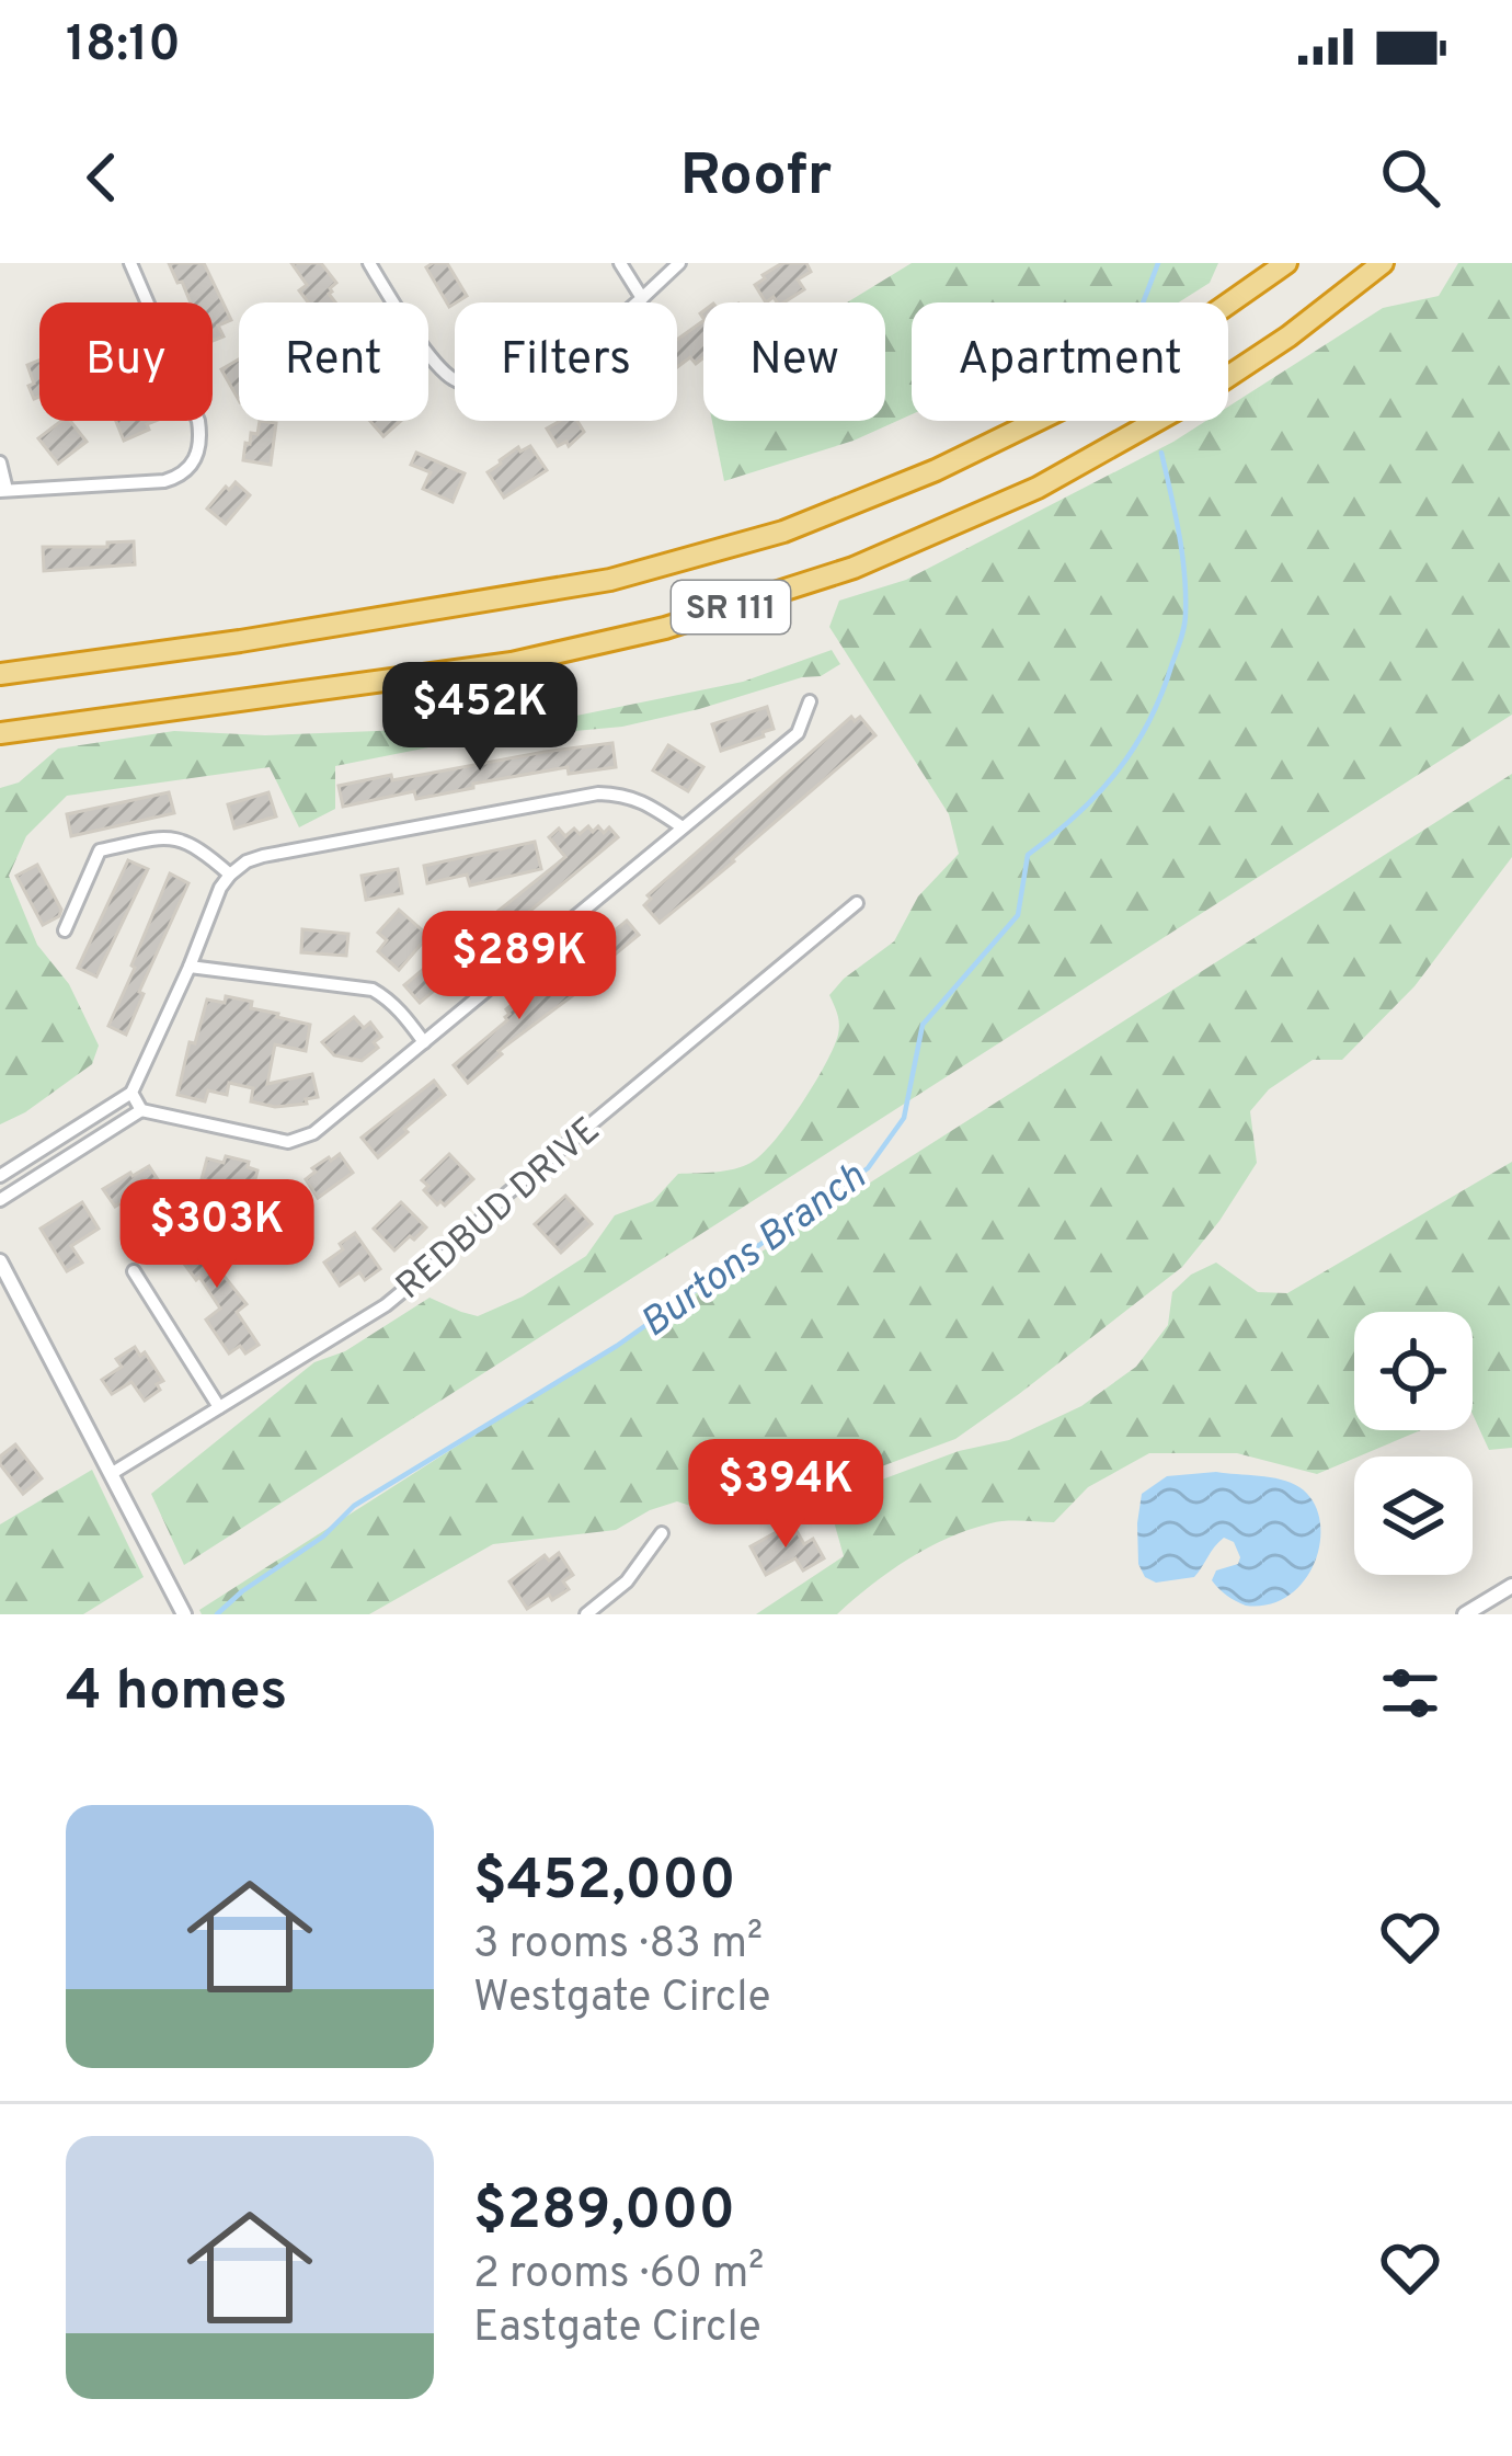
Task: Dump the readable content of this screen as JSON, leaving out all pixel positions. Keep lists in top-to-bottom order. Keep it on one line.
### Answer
{"streets":{"highway":["SR 111"],"street":["REDBUD DRIVE"]},"water":["Burtons Branch"],"page":{"status":"18:10","header":"Roofr","chip":["Buy","Rent","Filters","New","Apartment"],"price":["$452K","$289K","$303K","$394K"],"heading":"4 homes","list":[{"name":"$452,000","note":"3 rooms · 83 m² · Westgate Circle"},{"name":"$289,000","note":"2 rooms · 60 m² · Eastgate Circle"}]}}
